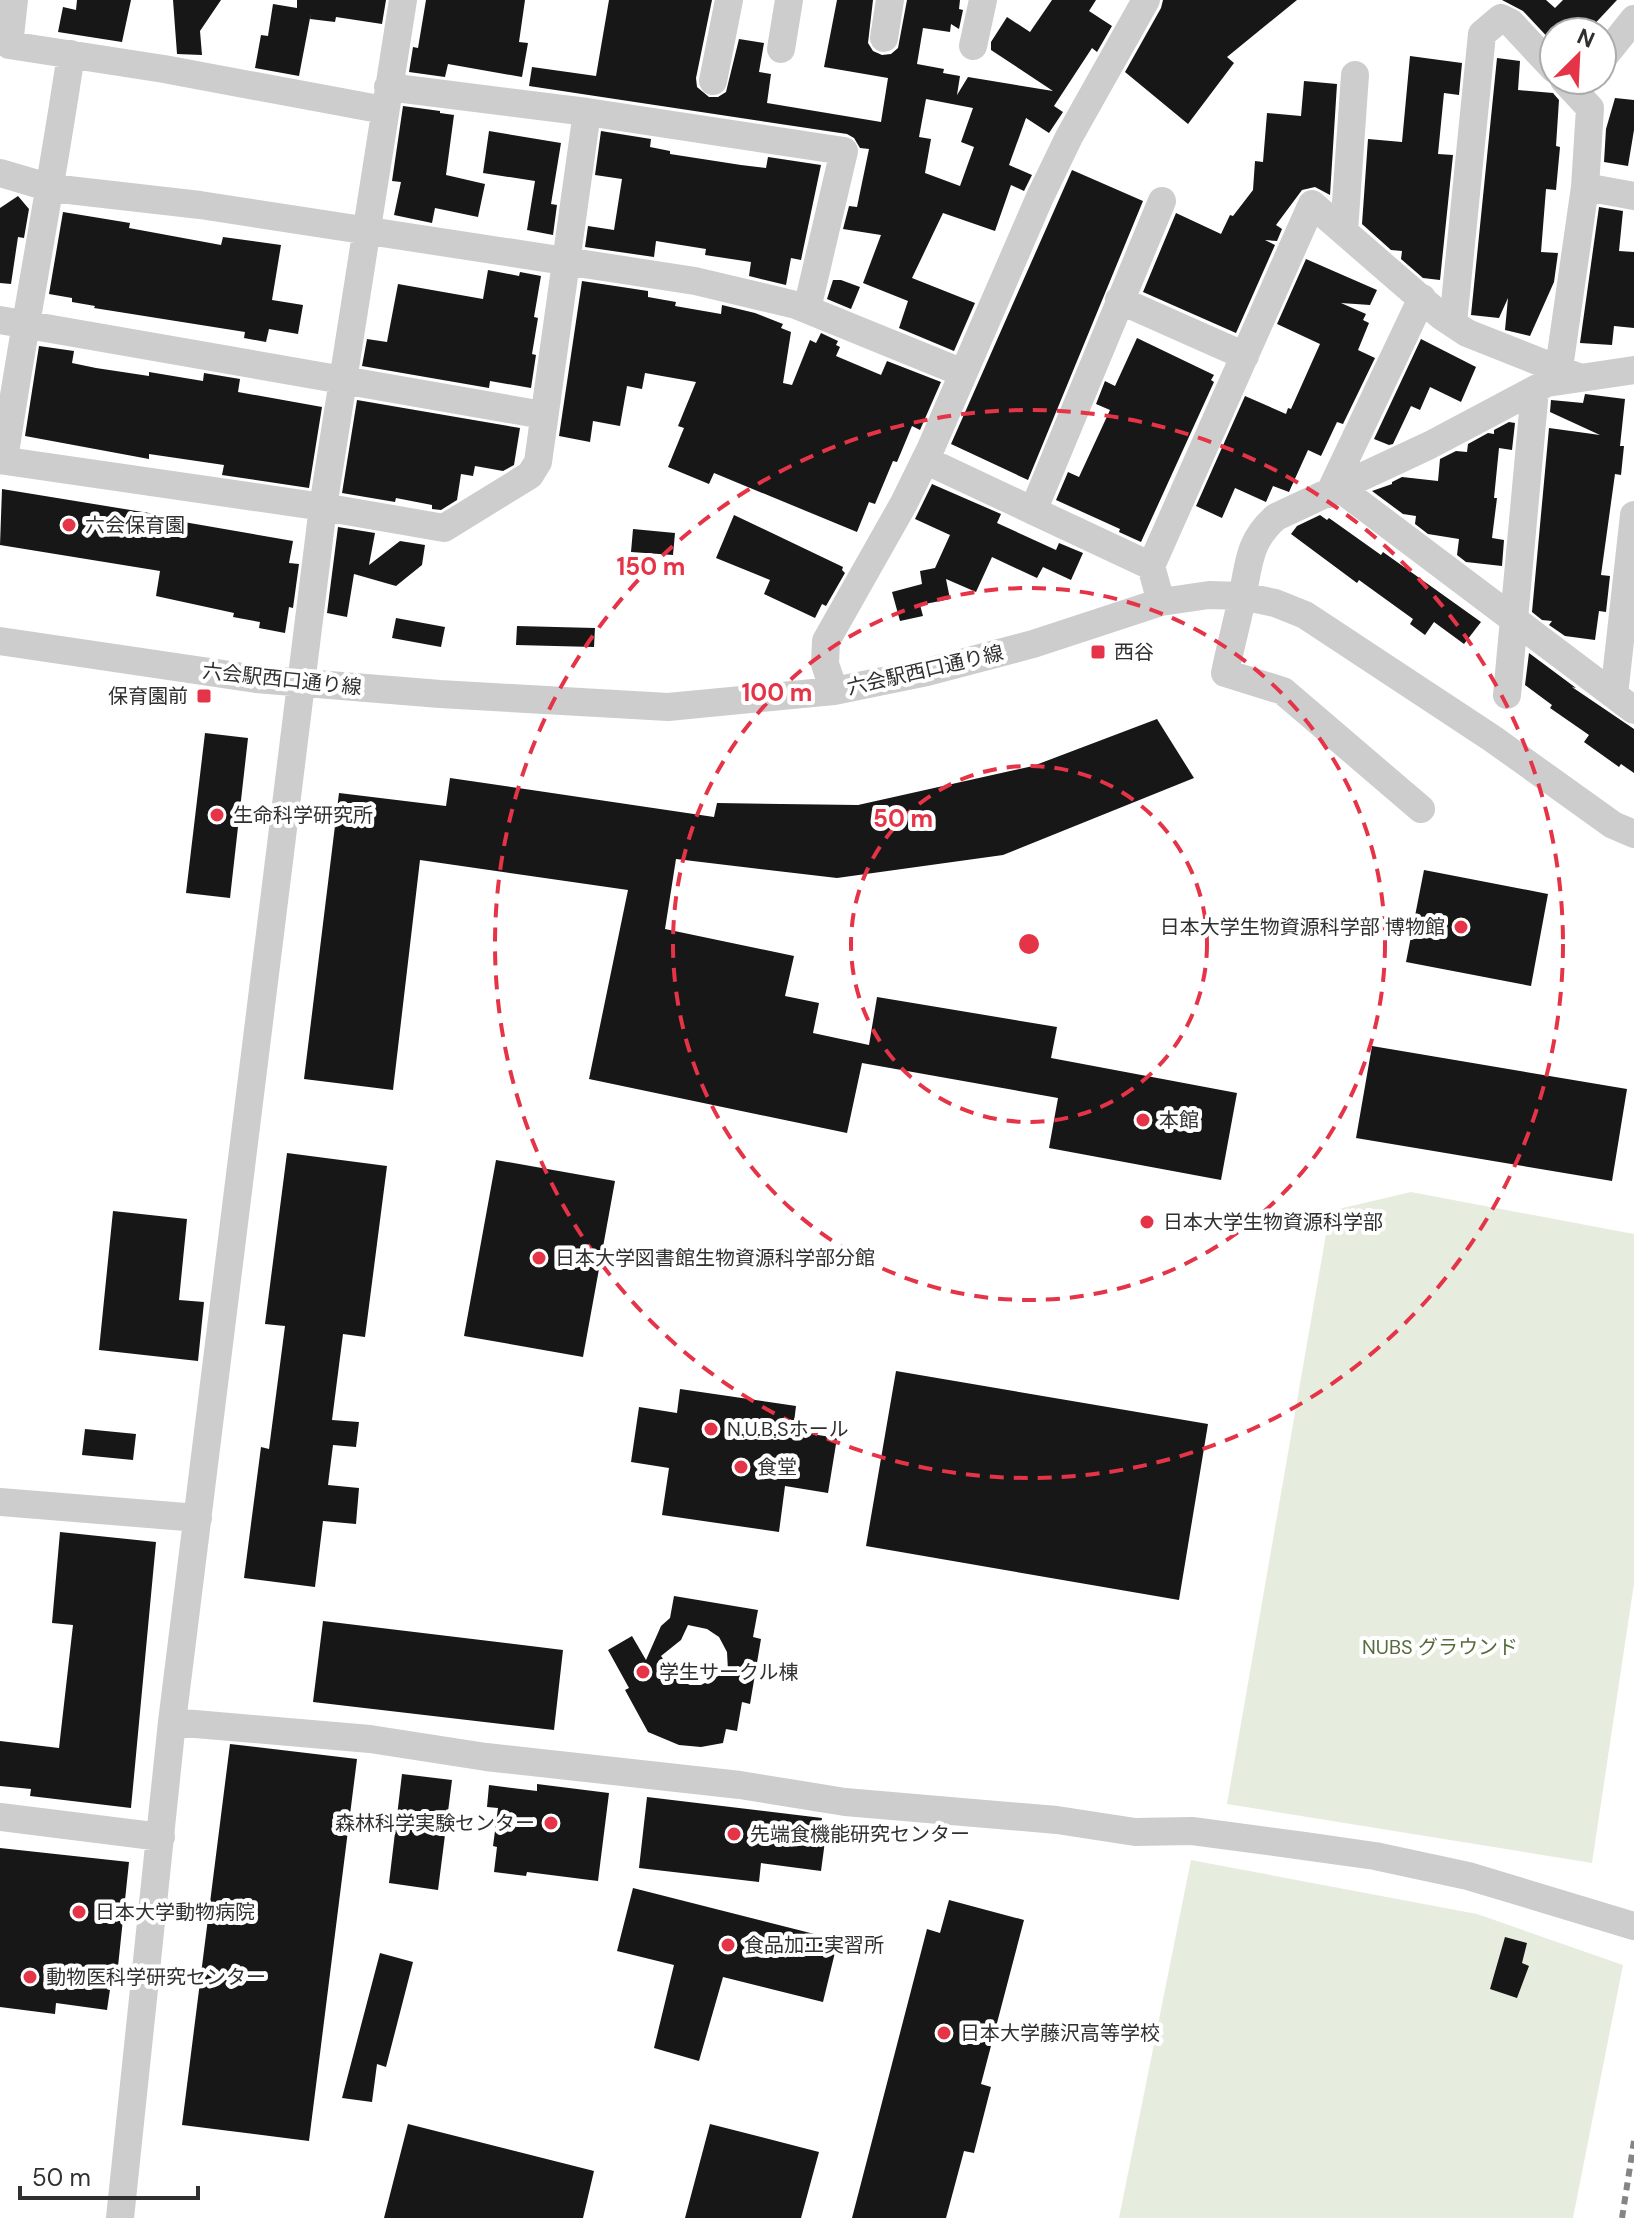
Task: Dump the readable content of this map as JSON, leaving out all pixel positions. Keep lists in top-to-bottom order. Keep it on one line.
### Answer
{"streets":{"street":["六会駅西口通り線"]},"parks":["NUBS グラウンド"],"places":{"other":["六会保育園","生命科学研究所","日本大学生物資源科学部 博物館","本館","日本大学生物資源科学部","日本大学図書館生物資源科学部分館","N.U.B.Sホール","食堂","学生サークル棟","森林科学実験センター","先端食機能研究センター","日本大学動物病院","食品加工実習所","動物医科学研究センター","日本大学藤沢高等学校"],"transit":["西谷","保育園前"]},"scale_bar":"50 m","north":"top right","rings":["150 m","100 m","50 m"]}
